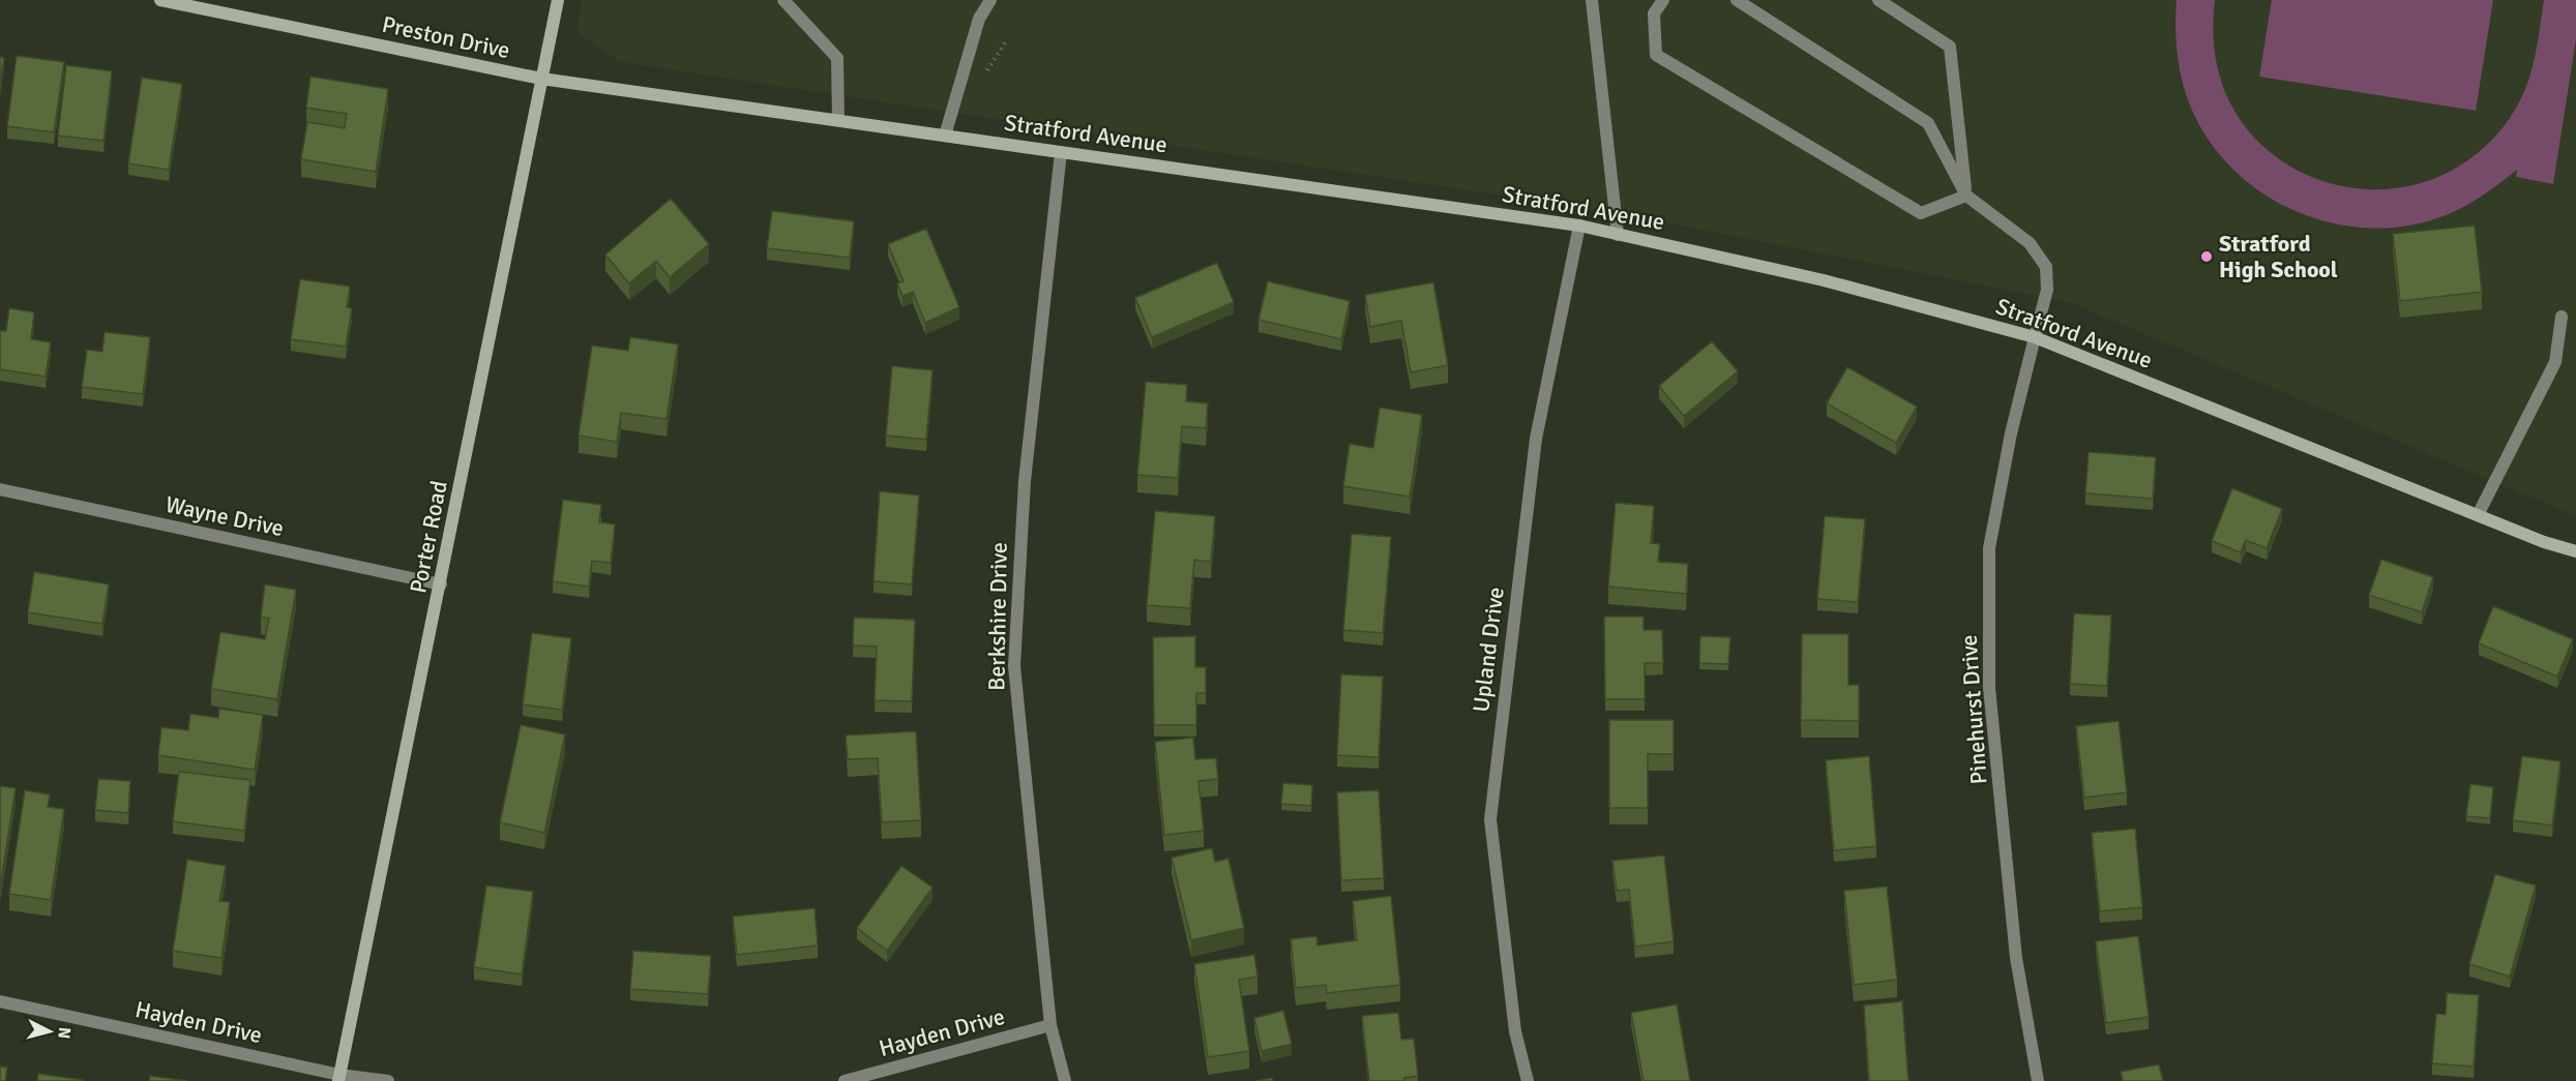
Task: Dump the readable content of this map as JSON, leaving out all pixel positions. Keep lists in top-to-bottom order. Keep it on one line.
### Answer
{"streets":{"street":["Preston Drive","Stratford Avenue","Wayne Drive","Porter Road","Berkshire Drive","Upland Drive","Pinehurst Drive","Hayden Drive"]},"crossings":[["Preston Drive","Stratford Avenue"],["Preston Drive","Porter Road"],["Stratford Avenue","Porter Road"],["Stratford Avenue","Berkshire Drive"],["Stratford Avenue","Upland Drive"],["Stratford Avenue","Pinehurst Drive"],["Wayne Drive","Porter Road"],["Porter Road","Hayden Drive"],["Berkshire Drive","Hayden Drive"]],"places":["Stratford High School"],"north":"right"}
